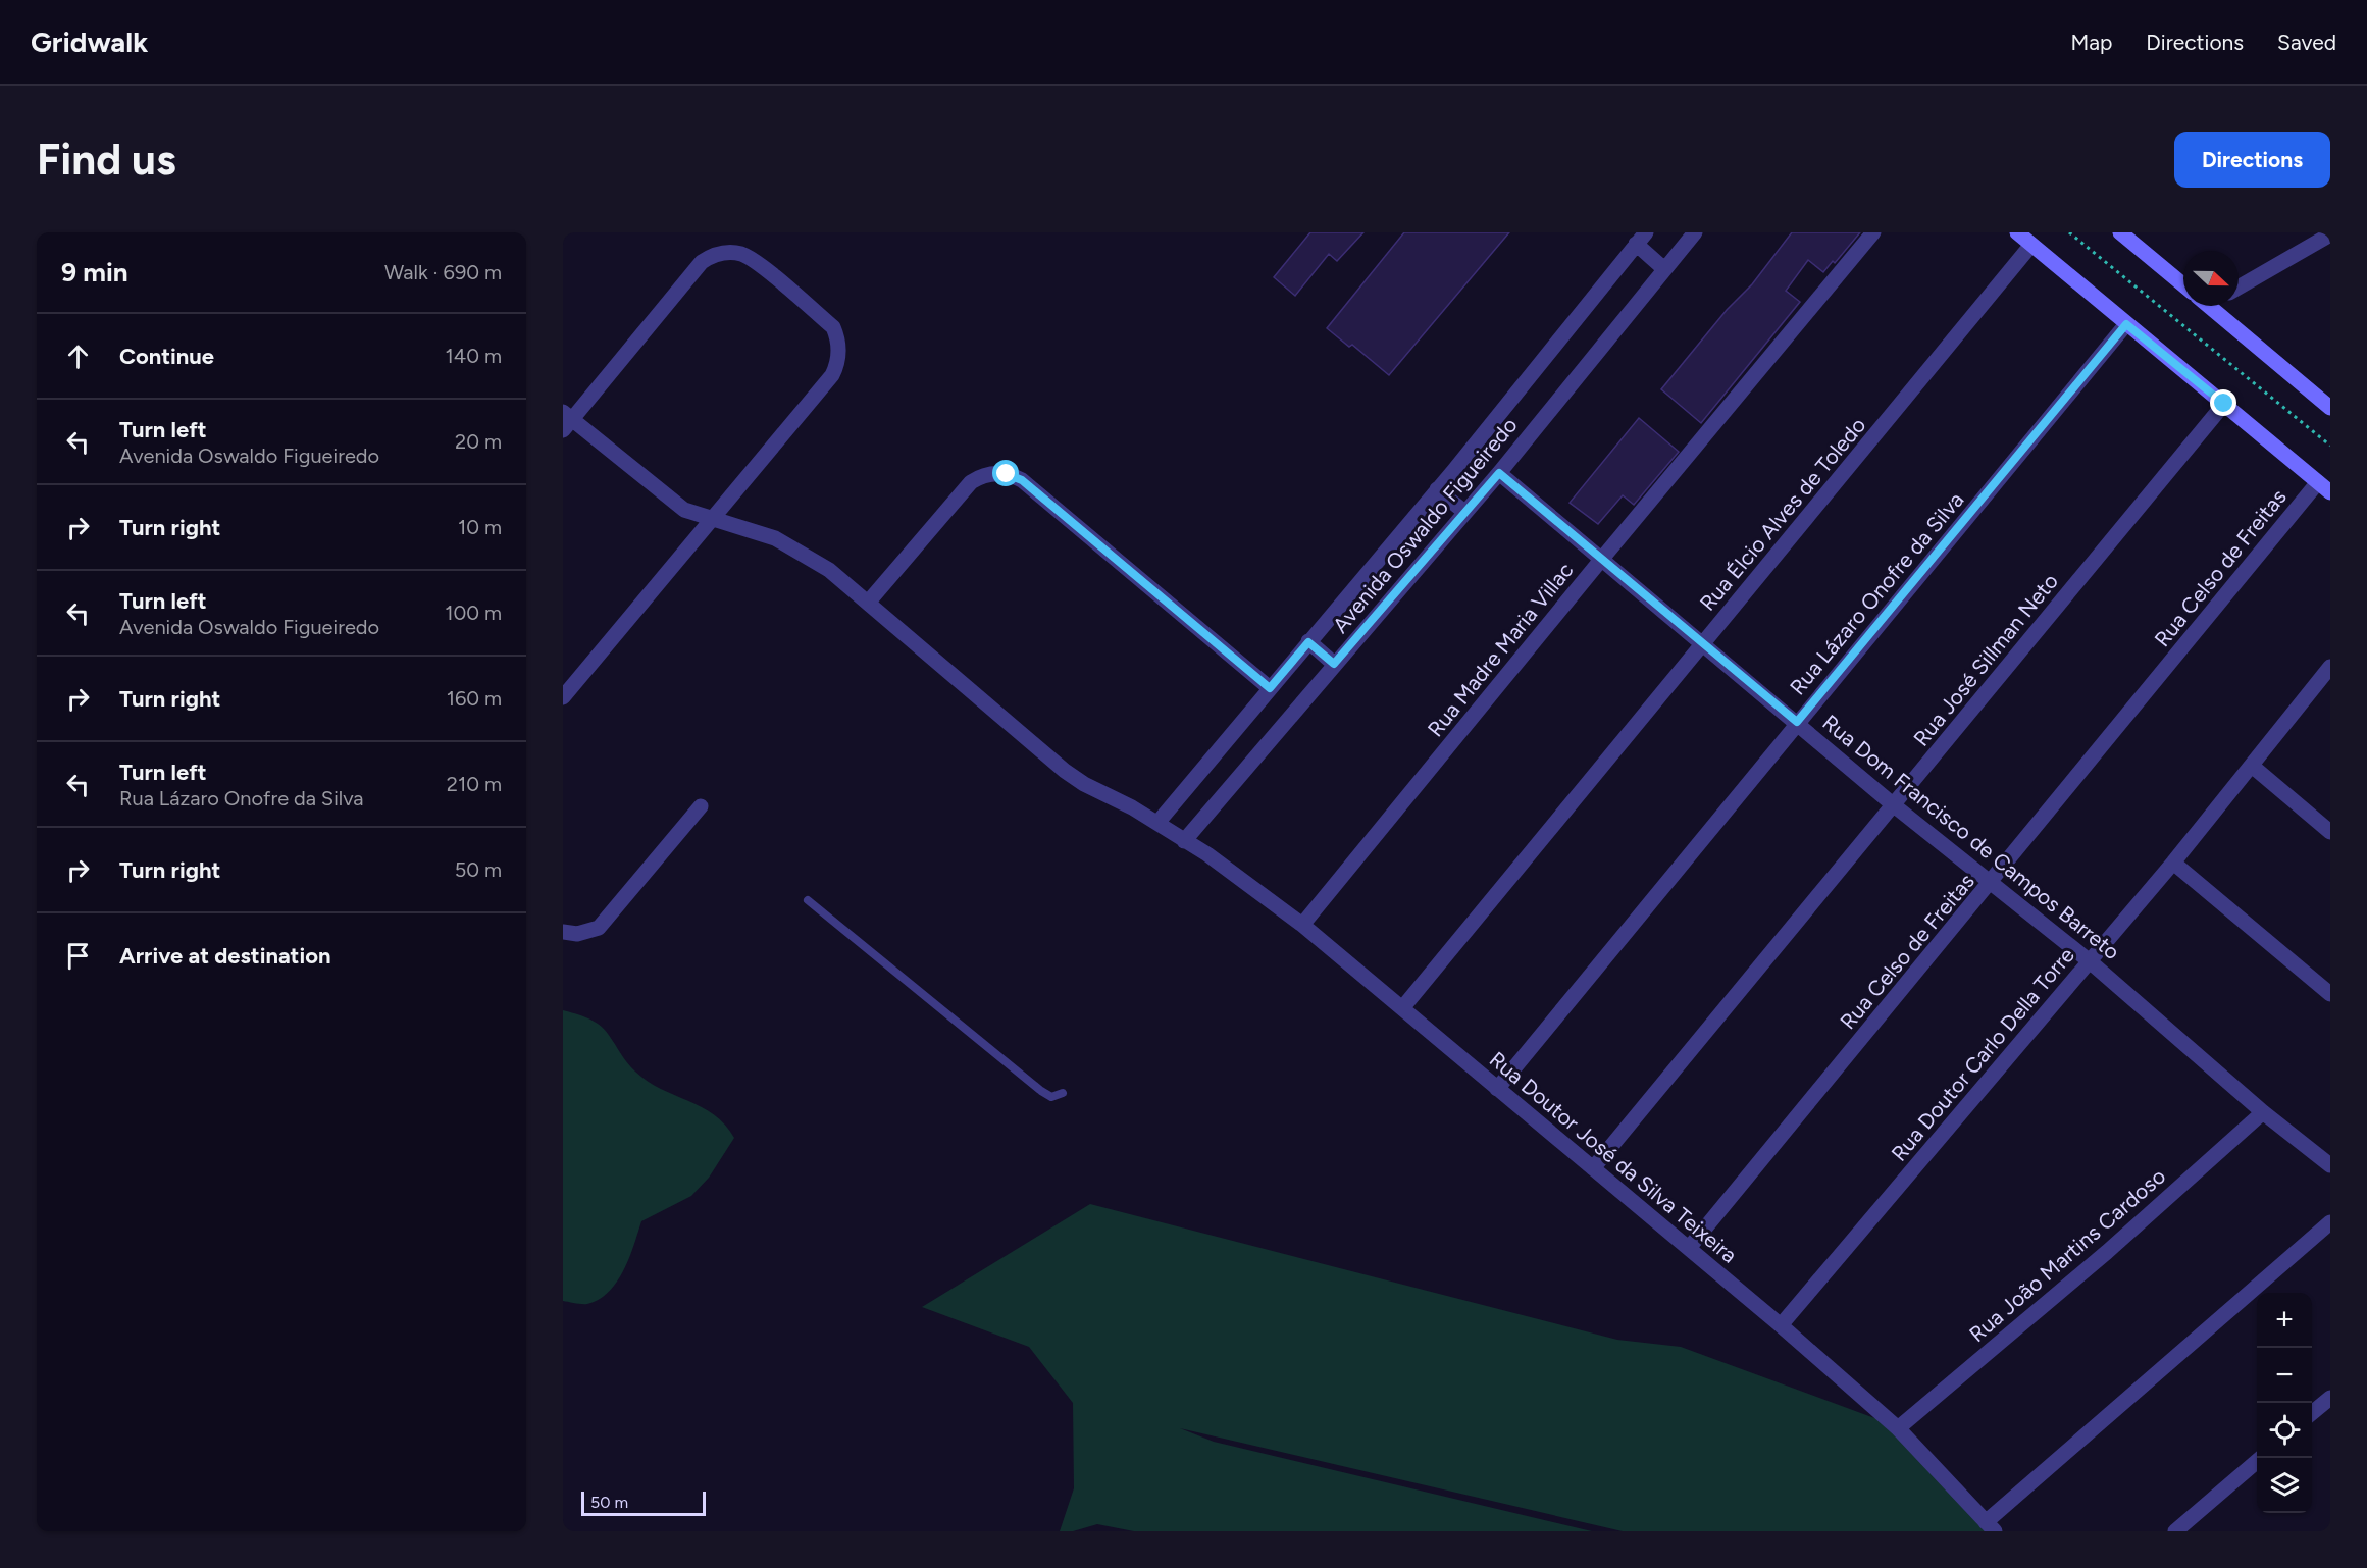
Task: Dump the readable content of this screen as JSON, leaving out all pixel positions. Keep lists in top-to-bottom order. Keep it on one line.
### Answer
{"streets":{"street":["Rua Élcio Alves de Toledo","Avenida Oswaldo Figueiredo","Rua Celso de Freitas","Rua Lázaro Onofre da Silva","Rua Madre Maria Villac","Rua José Sillman Neto","Rua Dom Francisco de Campos Barreto","Rua Doutor Carlo Della Torre","Rua Doutor José da Silva Teixeira","Rua João Martins Cardoso"]},"crossings":[["Rua Élcio Alves de Toledo","Rua Dom Francisco de Campos Barreto"],["Rua Élcio Alves de Toledo","Rua Doutor José da Silva Teixeira"],["Avenida Oswaldo Figueiredo","Rua Dom Francisco de Campos Barreto"],["Avenida Oswaldo Figueiredo","Rua Doutor José da Silva Teixeira"],["Rua Celso de Freitas","Rua Dom Francisco de Campos Barreto"],["Rua Celso de Freitas","Rua Doutor José da Silva Teixeira"],["Rua Lázaro Onofre da Silva","Rua Dom Francisco de Campos Barreto"],["Rua Lázaro Onofre da Silva","Rua Doutor José da Silva Teixeira"],["Rua Madre Maria Villac","Rua Dom Francisco de Campos Barreto"],["Rua Madre Maria Villac","Rua Doutor José da Silva Teixeira"],["Rua José Sillman Neto","Rua Dom Francisco de Campos Barreto"],["Rua José Sillman Neto","Rua Doutor José da Silva Teixeira"],["Rua Dom Francisco de Campos Barreto","Rua Doutor Carlo Della Torre"],["Rua Dom Francisco de Campos Barreto","Rua João Martins Cardoso"],["Rua Doutor Carlo Della Torre","Rua Doutor José da Silva Teixeira"],["Rua Doutor José da Silva Teixeira","Rua João Martins Cardoso"]],"scale_bar":"50 m","north":"right","page":{"header":"Gridwalk","nav":["Map","Directions","Saved"],"buttons":"Directions","title":"Find us","heading":["9 min","Walk · 690 m"],"list":[["Continue","140 m"],["Turn left","Avenida Oswaldo Figueiredo","20 m"],["Turn right","10 m"],["Turn left","Avenida Oswaldo Figueiredo","100 m"],["Turn right","160 m"],["Turn left","Rua Lázaro Onofre da Silva","210 m"],["Turn right","50 m"],"Arrive at destination"],"map_buttons":["+","−"],"scale":"50 m"}}
